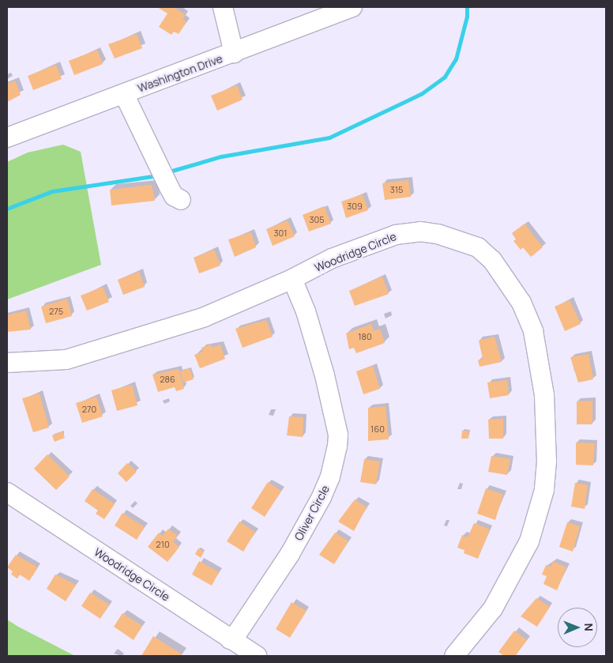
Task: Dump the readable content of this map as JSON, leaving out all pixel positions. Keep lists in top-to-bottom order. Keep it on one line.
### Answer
{"streets":{"street":["Washington Drive","Woodridge Circle","Oliver Circle"]},"crossings":[["Woodridge Circle","Oliver Circle"]],"house_numbers":["315","309","305","301","275","180","286","270","160","210"],"north":"right"}
